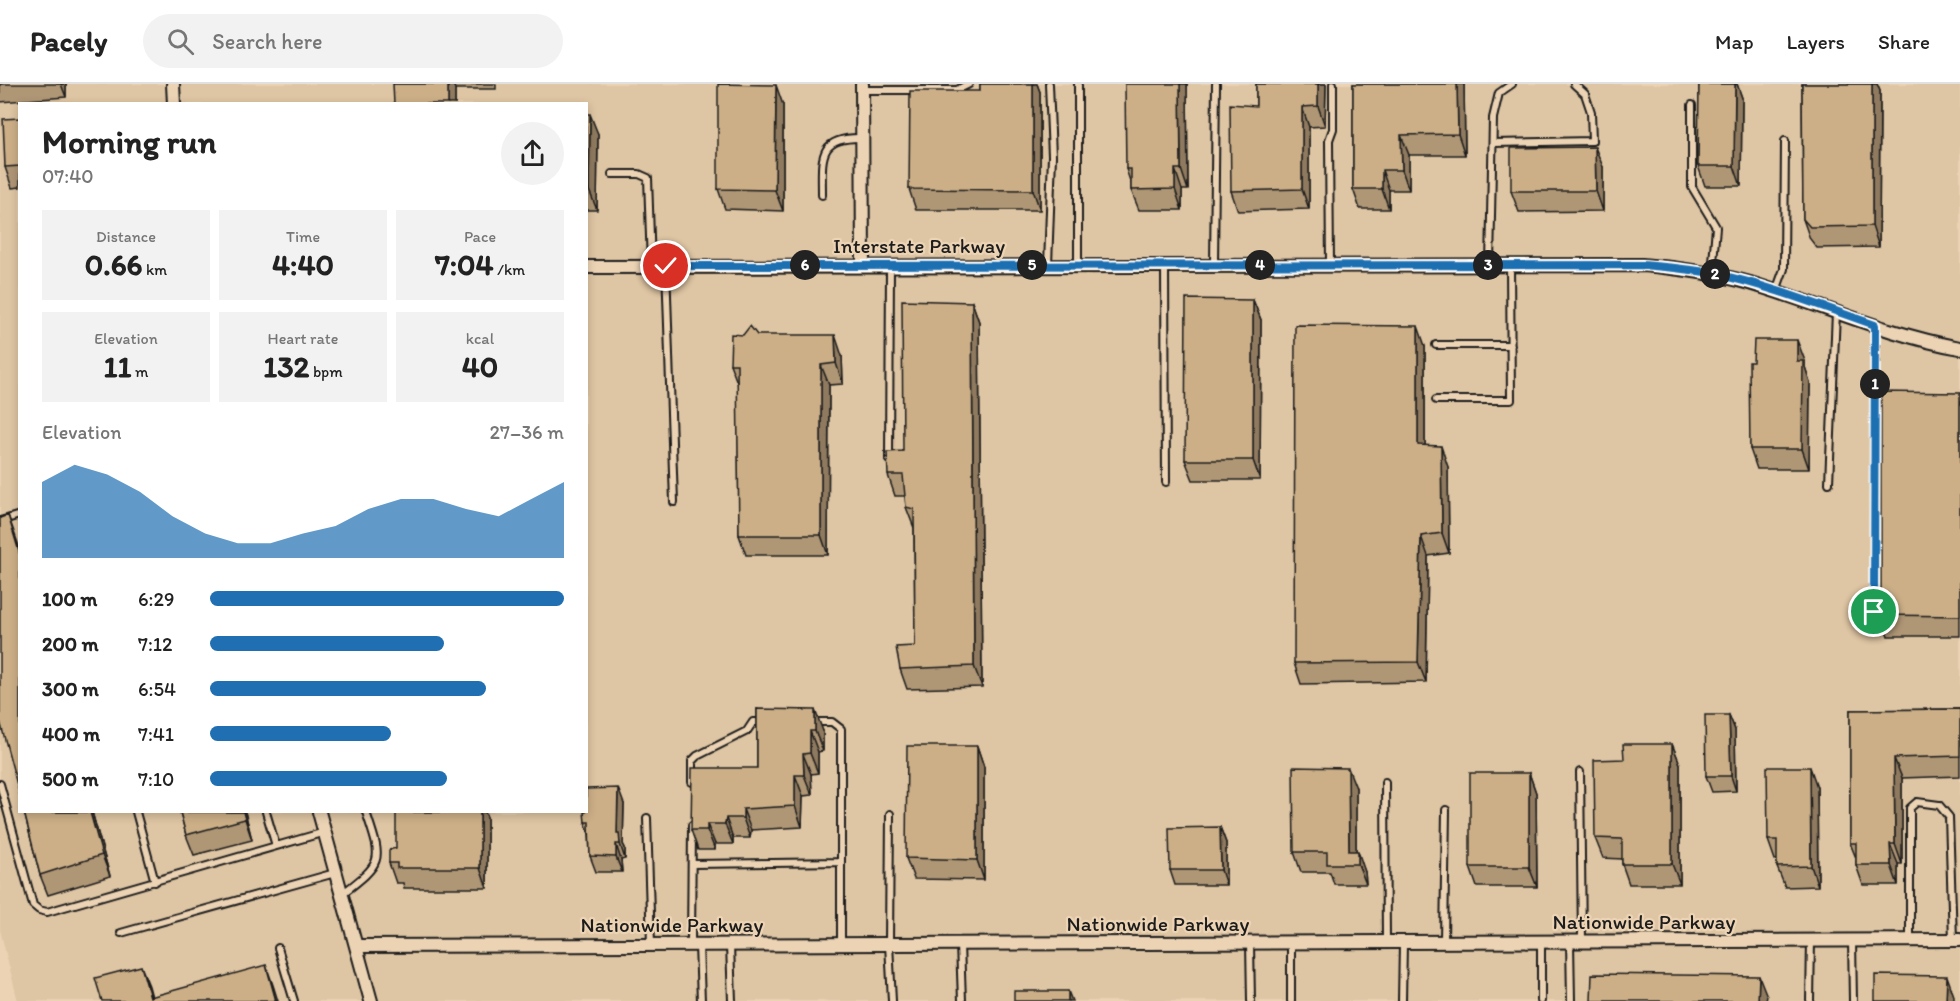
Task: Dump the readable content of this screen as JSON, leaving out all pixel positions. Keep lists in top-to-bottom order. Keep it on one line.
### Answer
{"streets":{"street":["Interstate Parkway","Nationwide Parkway"]},"page":{"header":"Pacely","search":"Search here","nav":["Map","Layers","Share"],"heading":["Morning run","07:40"],"stats":[["Distance","0.66 km"],["Time","4:40"],["Pace","7:04 /km"],["Elevation","11 m"],["Heart rate","132 bpm"],["kcal","40"]],"pins":["3","4","5","6","2","1"],"chart":["Elevation","27–36 m"],"list":[{"name":"100 m","note":"6:29"},{"name":"200 m","note":"7:12"},{"name":"300 m","note":"6:54"},{"name":"400 m","note":"7:41"},{"name":"500 m","note":"7:10"}]}}
